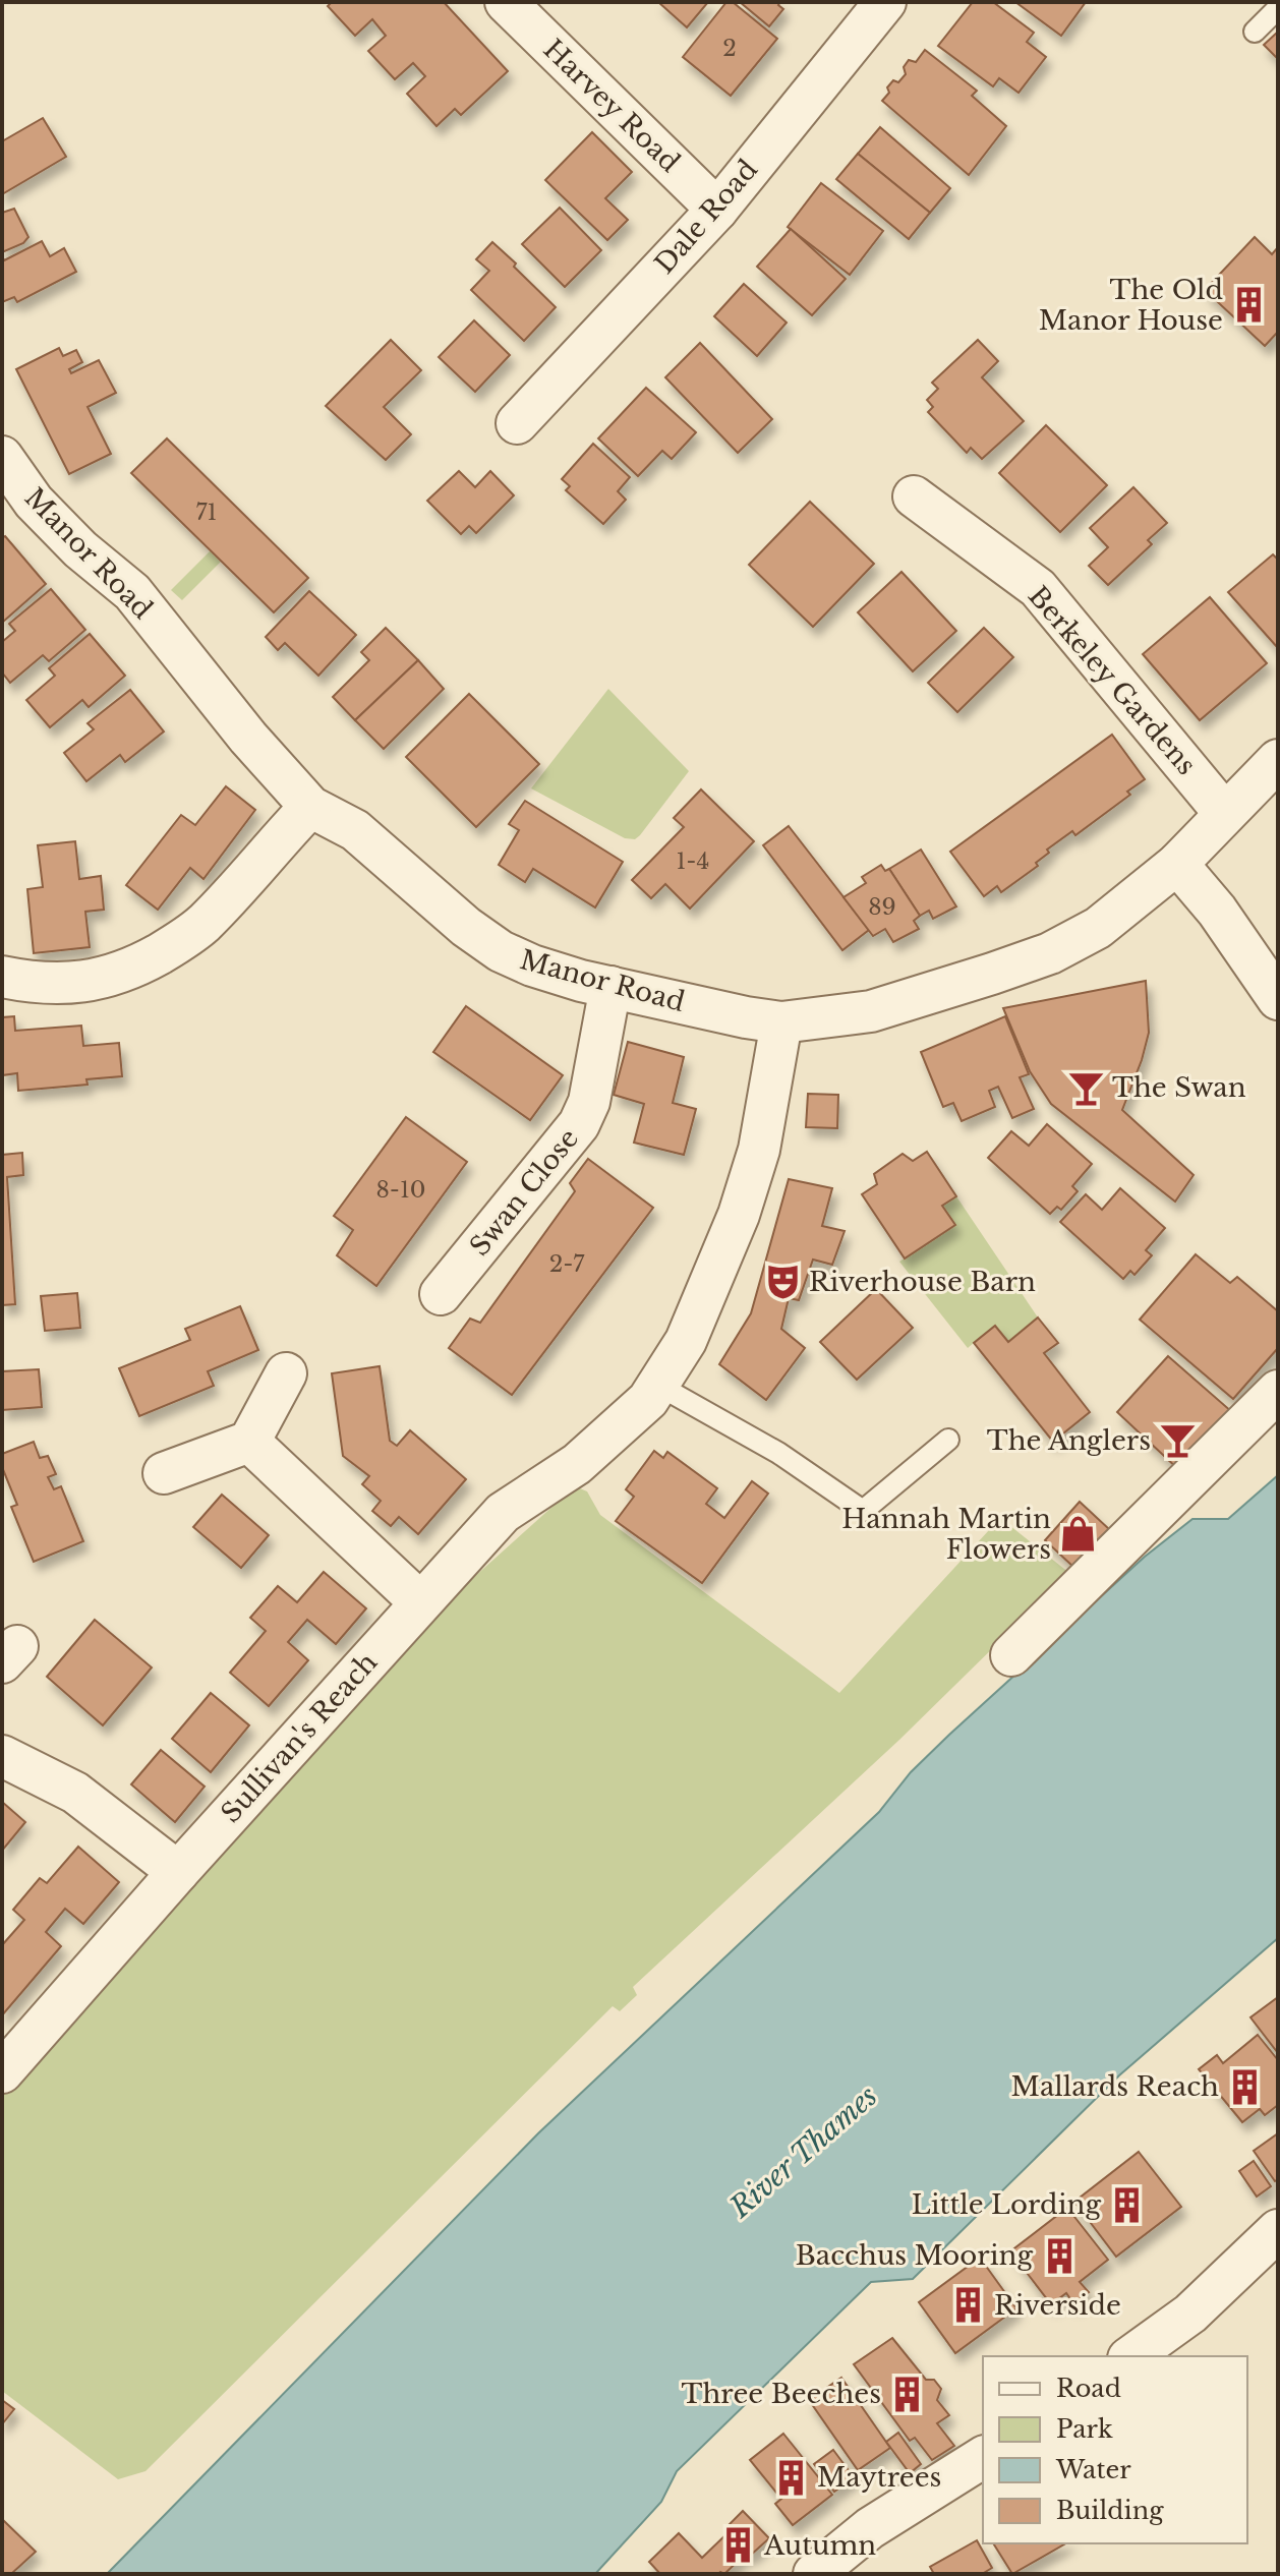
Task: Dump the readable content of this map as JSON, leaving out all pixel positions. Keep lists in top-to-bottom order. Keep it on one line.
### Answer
{"streets":{"street":["Harvey Road","Dale Road","Manor Road","Berkeley Gardens","Swan Close","Sullivan's Reach"]},"crossings":[["Harvey Road","Dale Road"],["Manor Road","Berkeley Gardens"],["Manor Road","Swan Close"],["Manor Road","Sullivan's Reach"]],"water":["River Thames"],"places":{"building":["The Old Manor House","Mallards Reach","Little Lording","Bacchus Mooring","Riverside","Three Beeches","Maytrees","Autumn"],"bar":["The Swan","The Anglers"],"theatre":["Riverhouse Barn"],"shop":["Hannah Martin Flowers"]},"house_numbers":["2","71","1-4","89","8-10","2-7"],"legend":["Road","Park","Water","Building"]}
